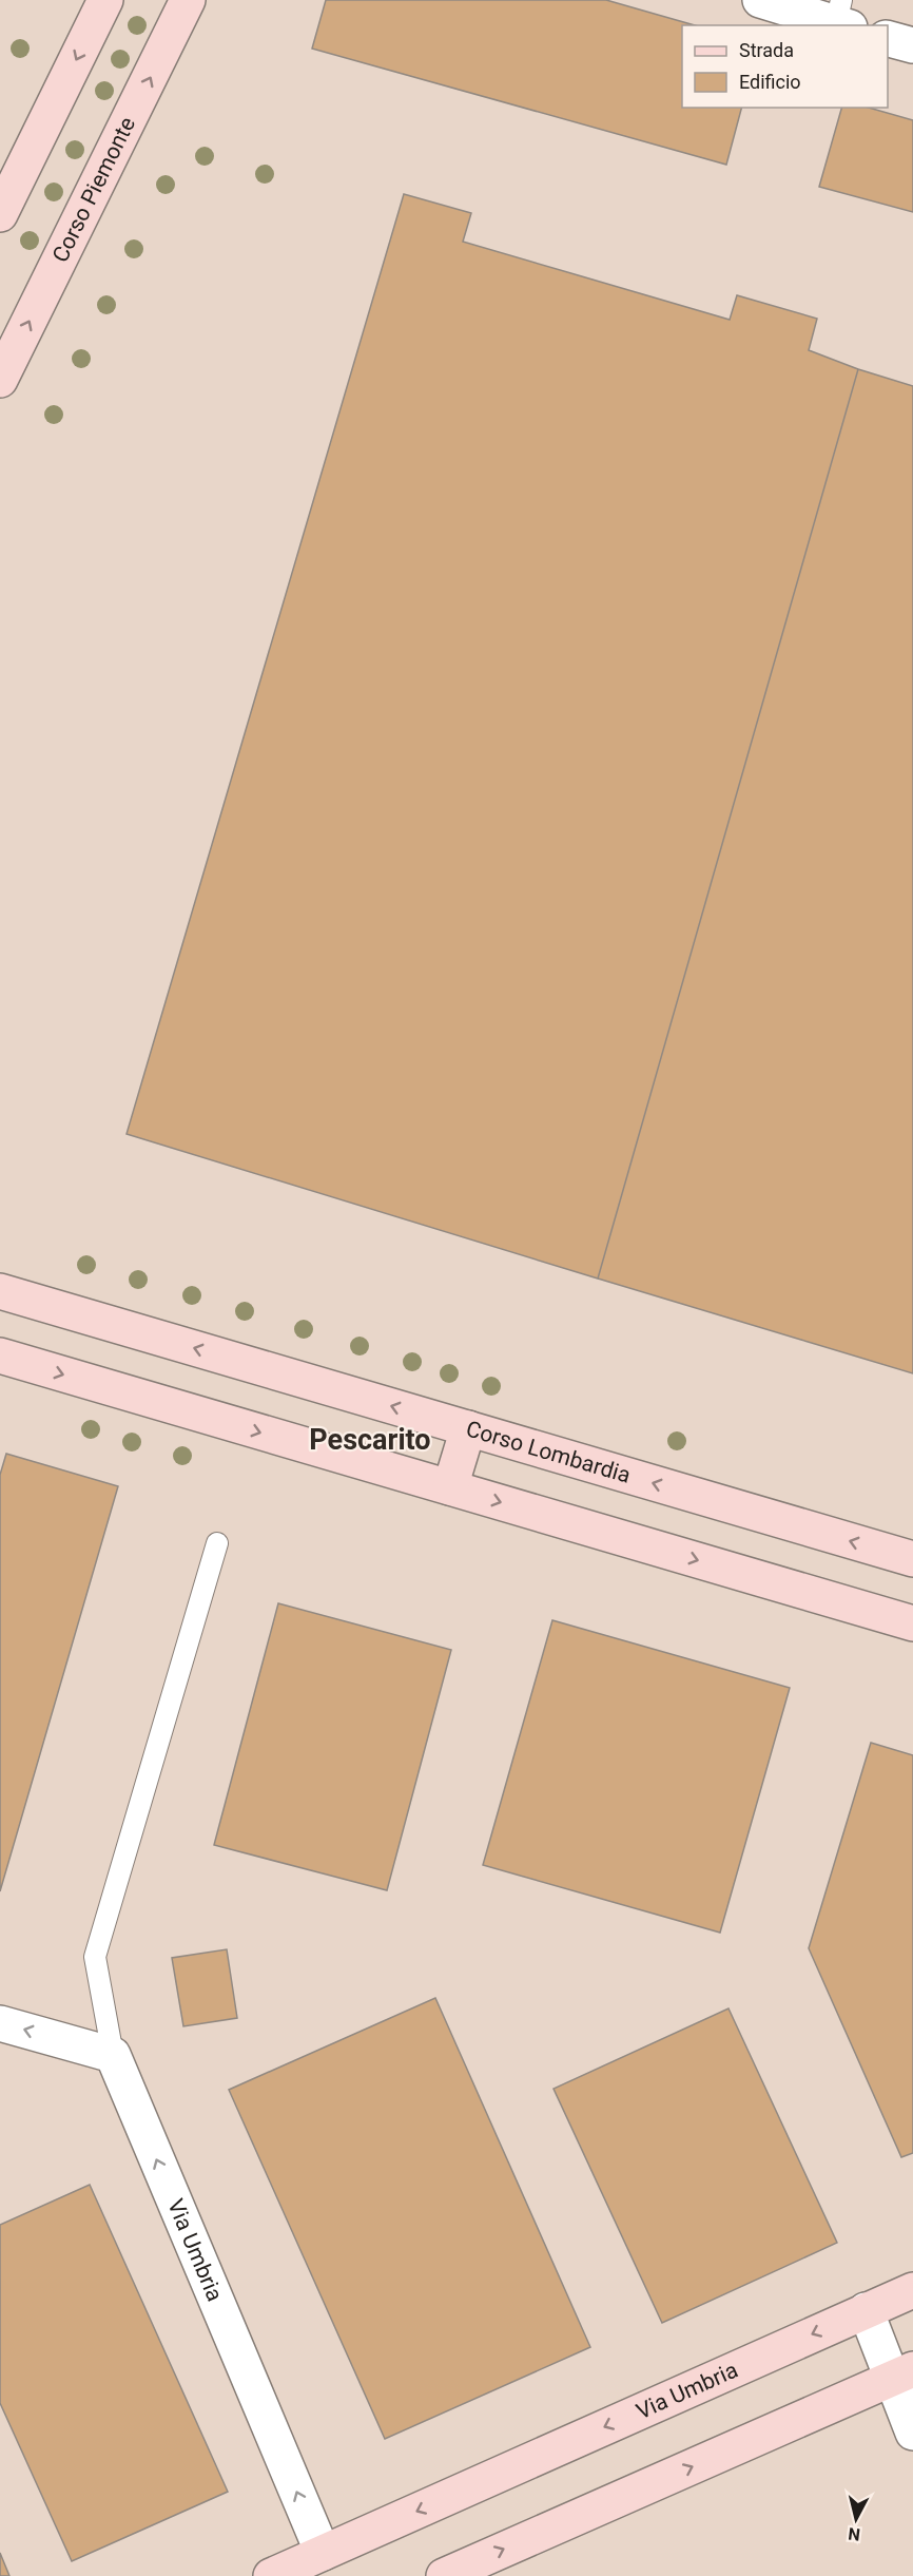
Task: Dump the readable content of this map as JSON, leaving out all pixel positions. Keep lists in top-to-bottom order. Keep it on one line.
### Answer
{"streets":{"street":["Corso Piemonte","Corso Lombardia","Via Umbria"]},"districts":["Pescarito"],"legend":["Strada","Edificio"],"north":"bottom"}
